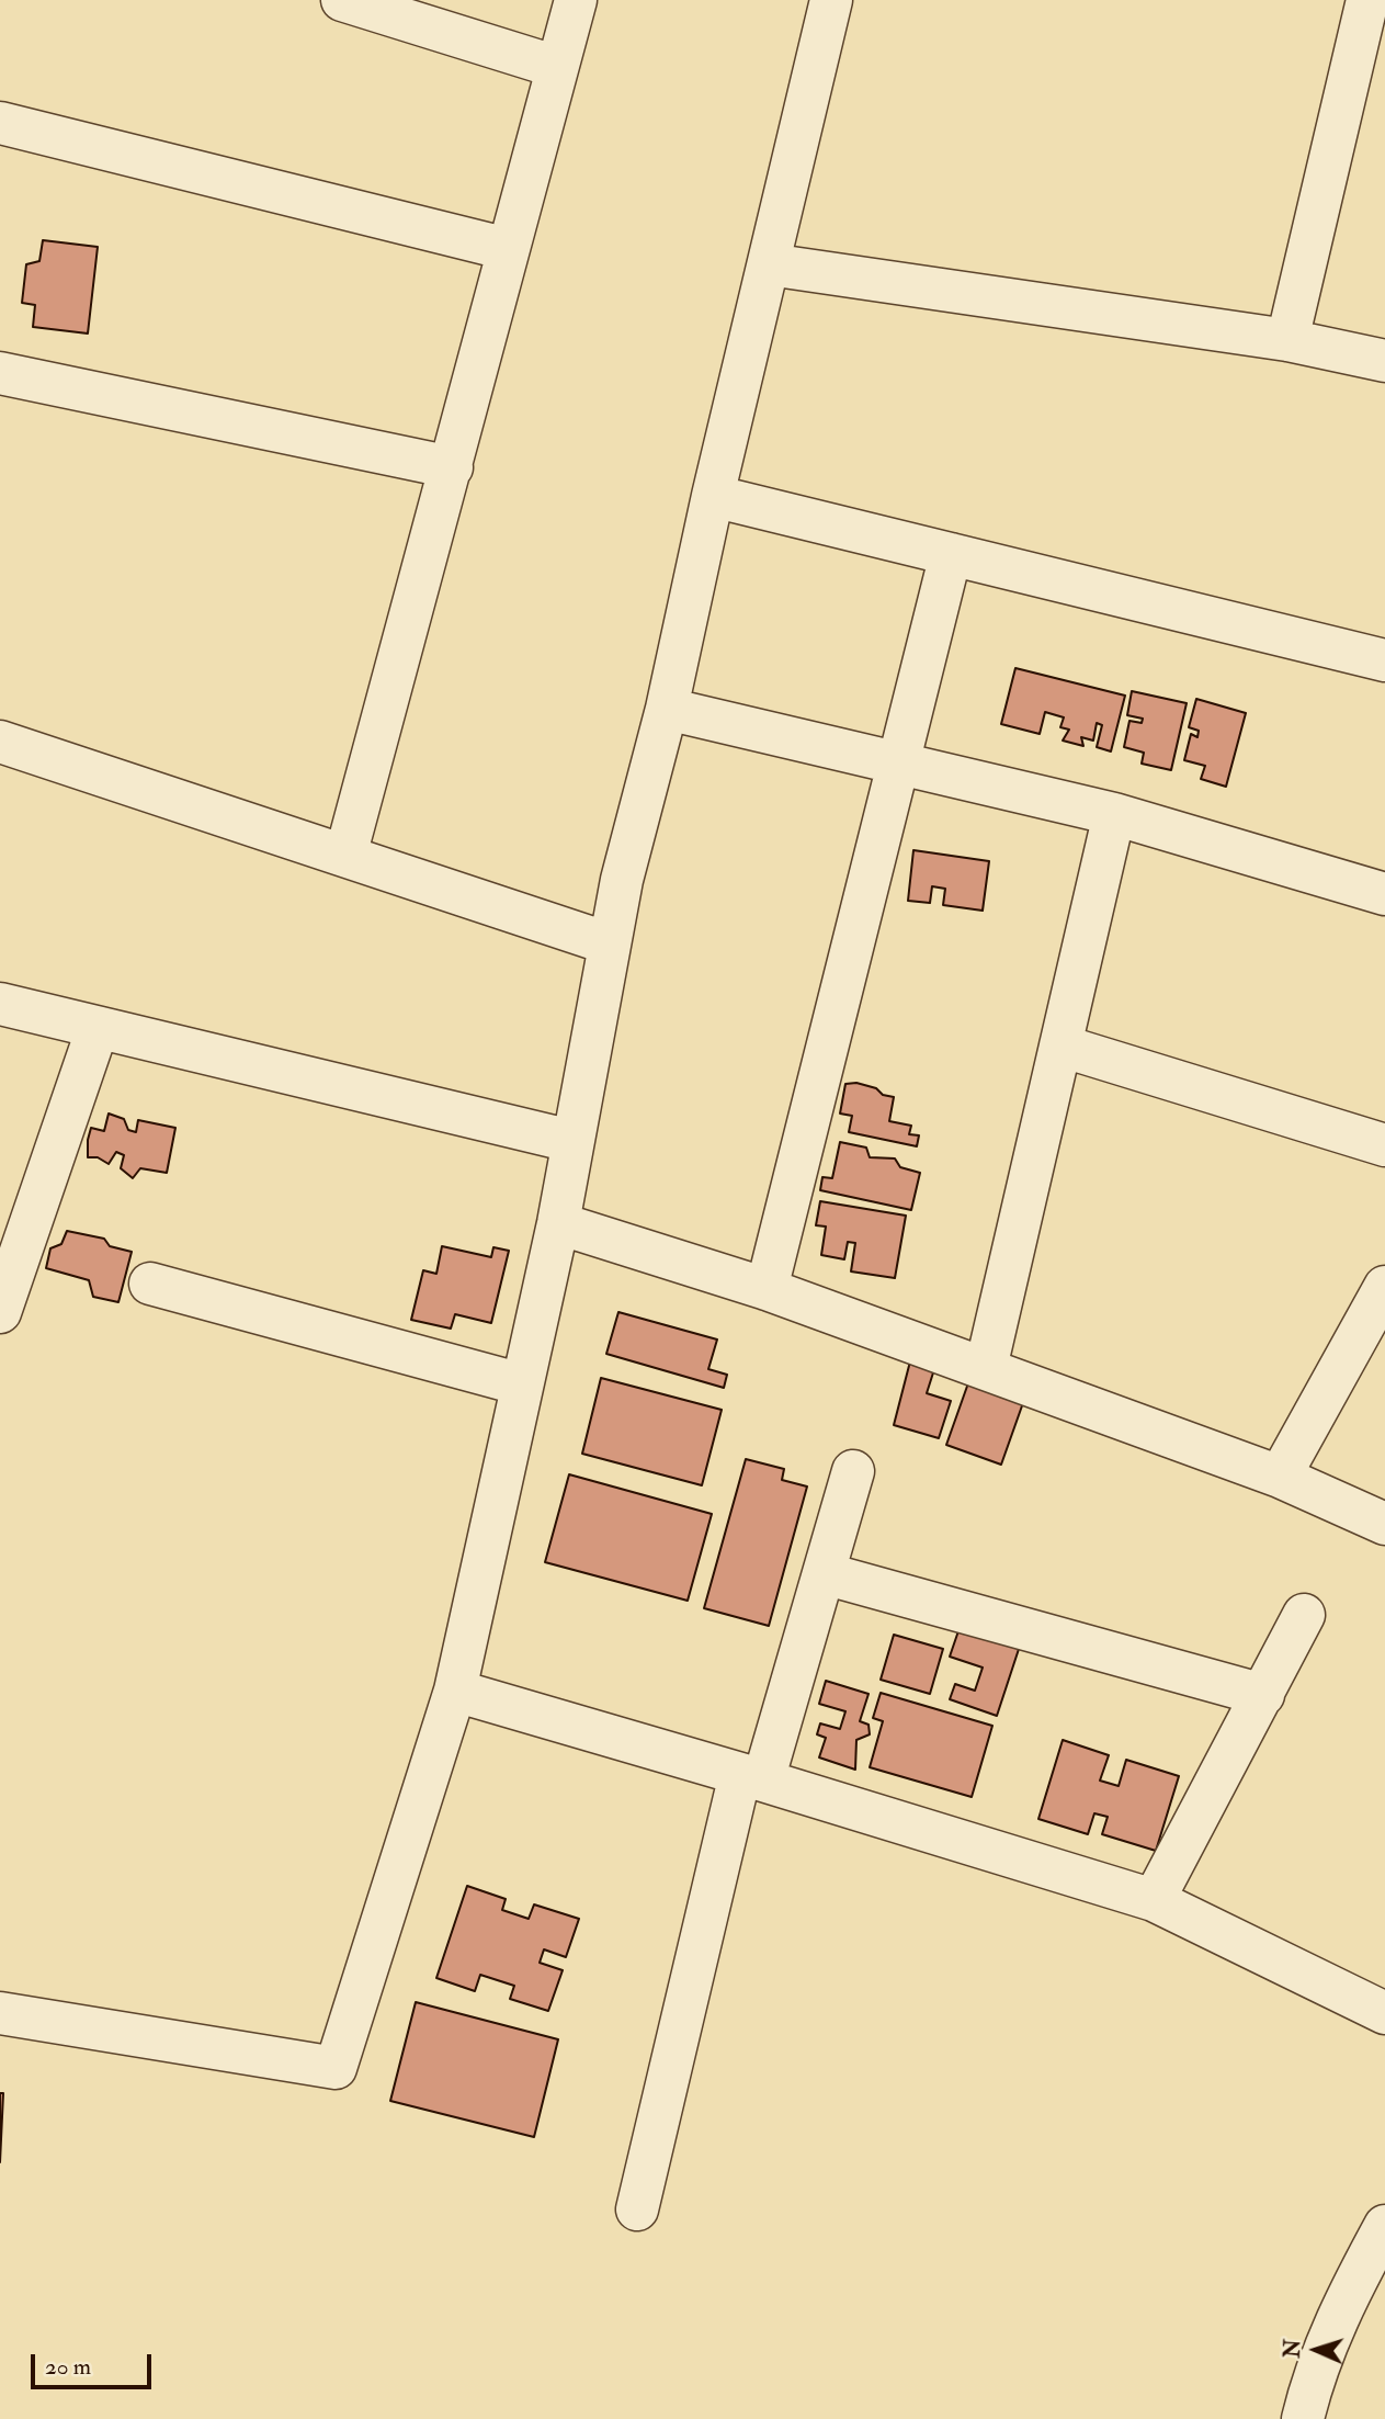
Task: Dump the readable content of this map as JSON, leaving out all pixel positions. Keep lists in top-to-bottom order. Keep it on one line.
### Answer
{"scale_bar":"20 m","north":"left"}
